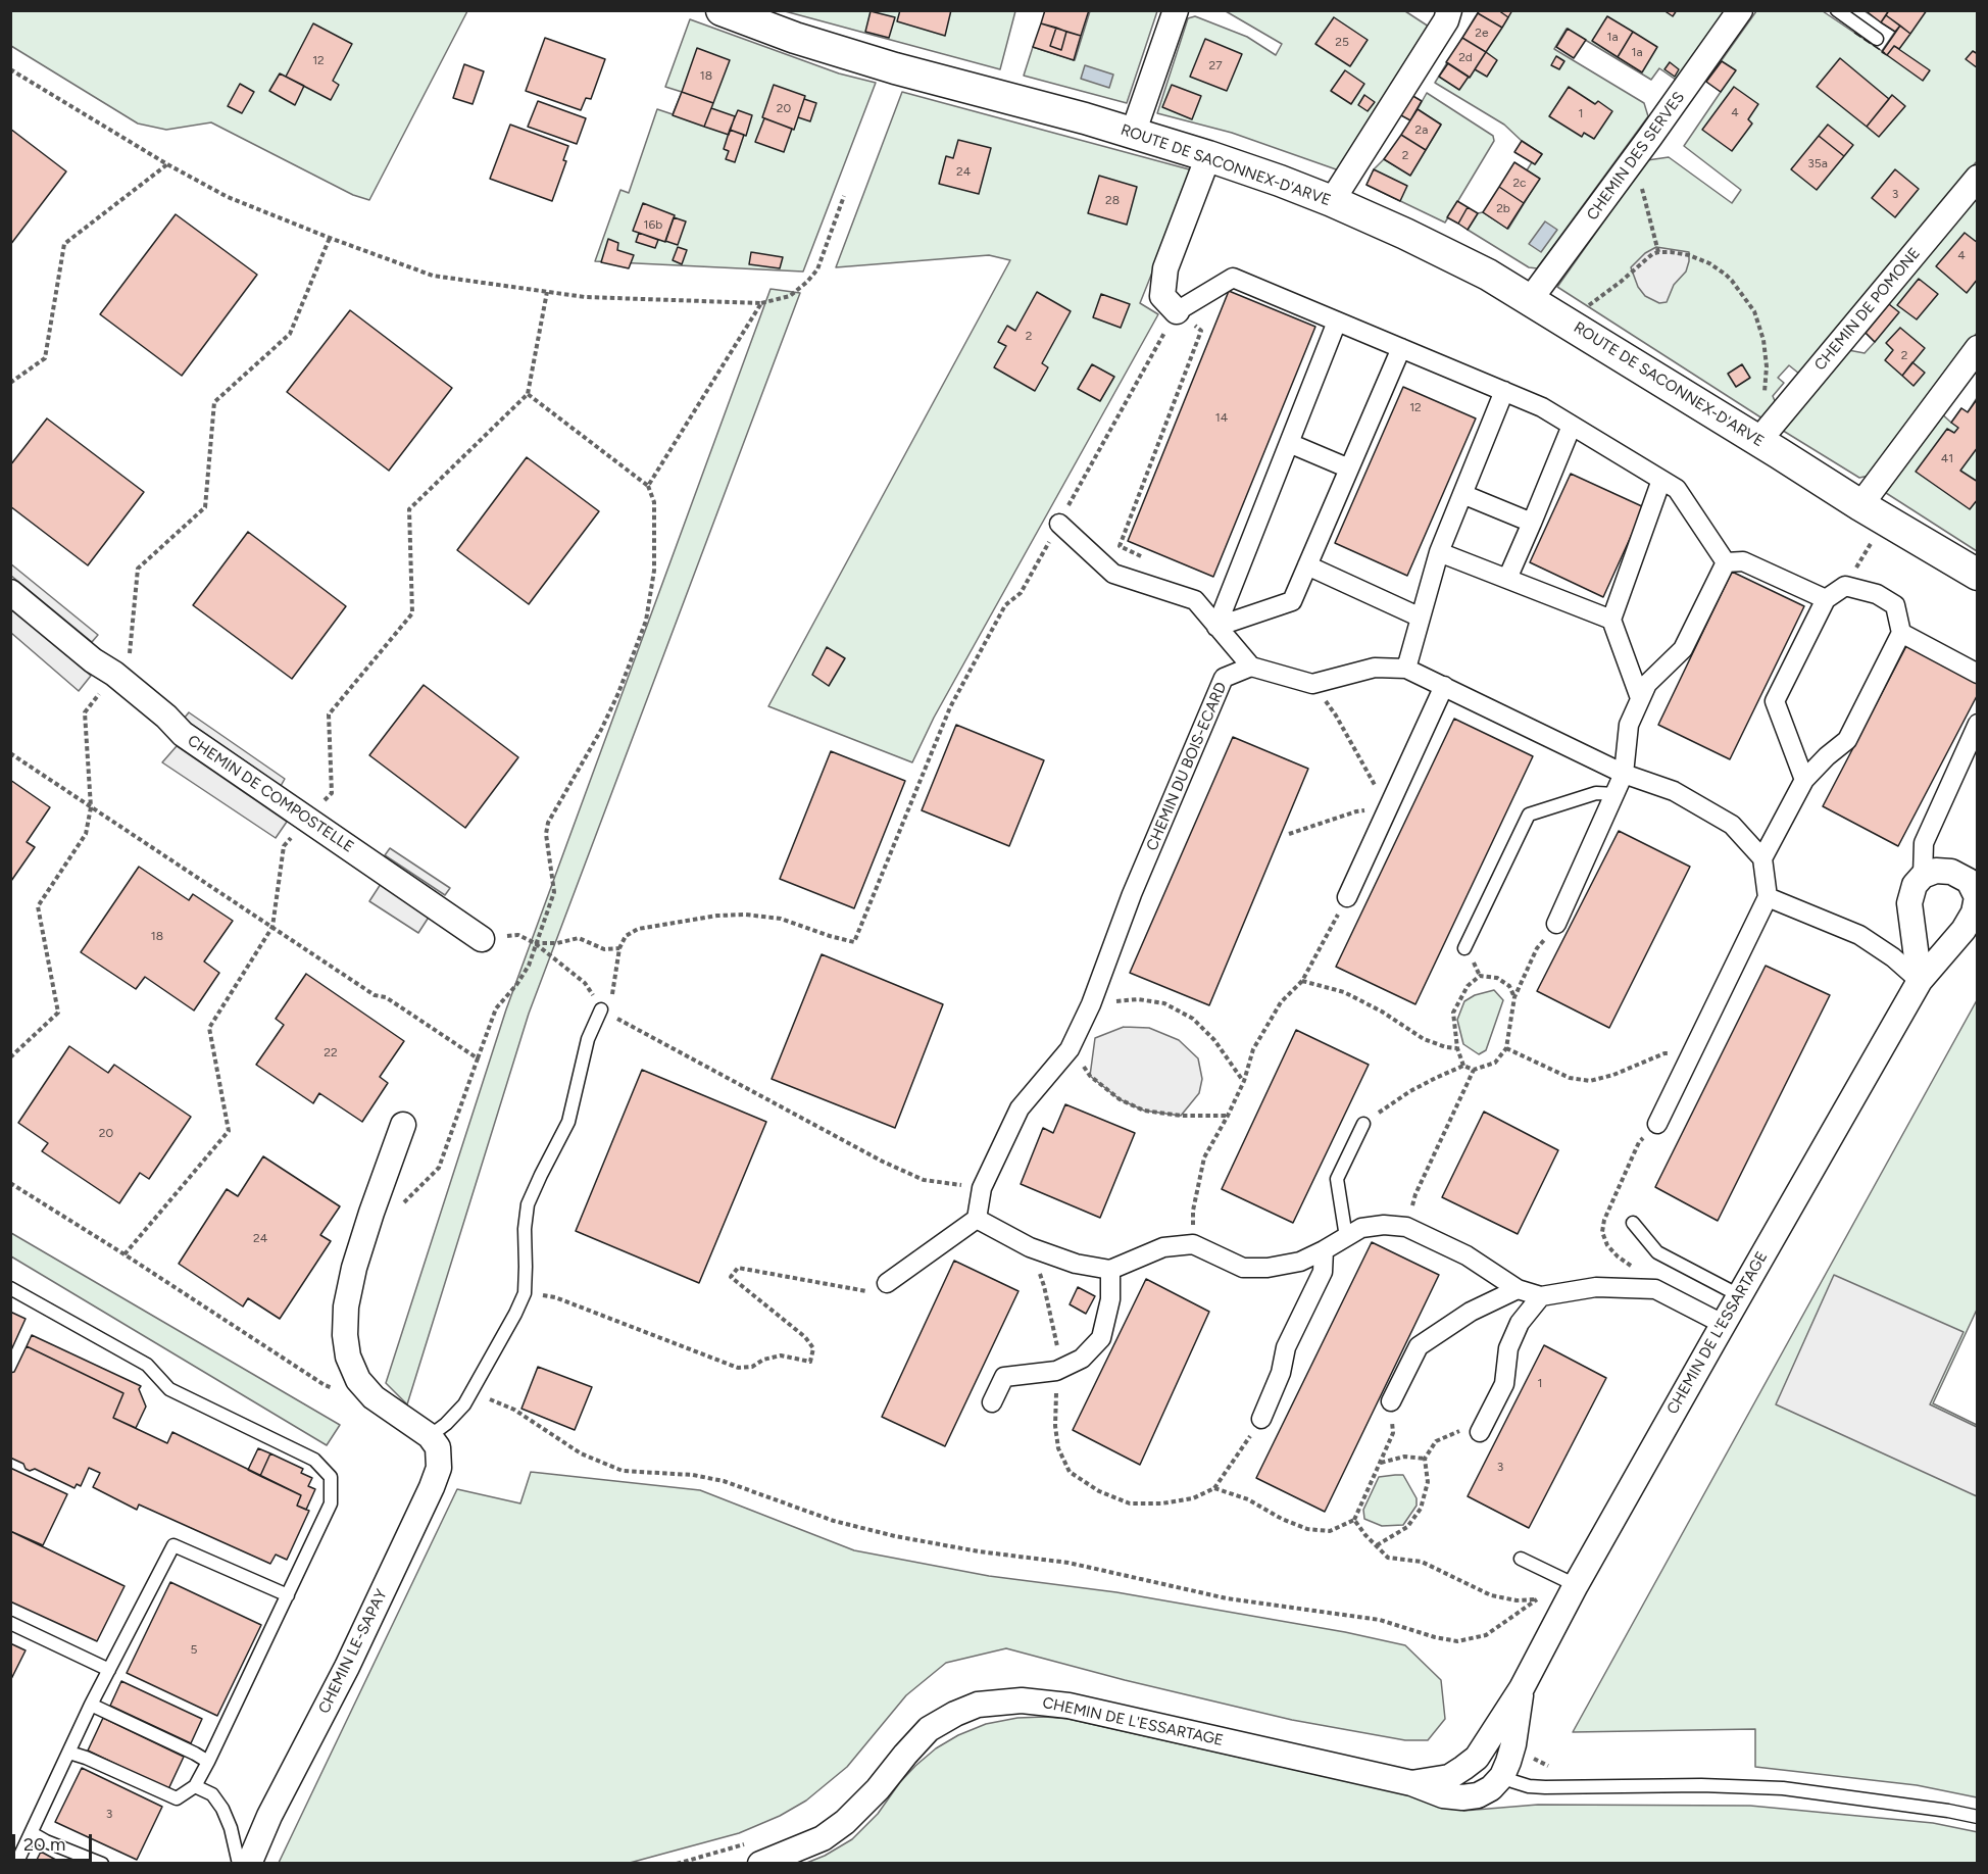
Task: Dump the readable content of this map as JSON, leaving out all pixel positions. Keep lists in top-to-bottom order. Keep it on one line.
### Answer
{"streets":{"street":["CHEMIN DES SERVES","ROUTE DE SACONNEX-D'ARVE","CHEMIN DE POMONE","CHEMIN DU BOIS-ECARD","CHEMIN DE COMPOSTELLE","CHEMIN DE L'ESSARTAGE","CHEMIN LE-SAPAY"]},"crossings":[["CHEMIN DES SERVES","ROUTE DE SACONNEX-D'ARVE"],["ROUTE DE SACONNEX-D'ARVE","CHEMIN DE POMONE"]],"house_numbers":["2e","1a","25","1a","2d","12","27","18","20","4","1","2a","2","35a","24","2c","3","28","2b","16b","4","2","2","12","14","41","18","22","20","24","1","3","5","3"],"scale_bar":"20 m"}
